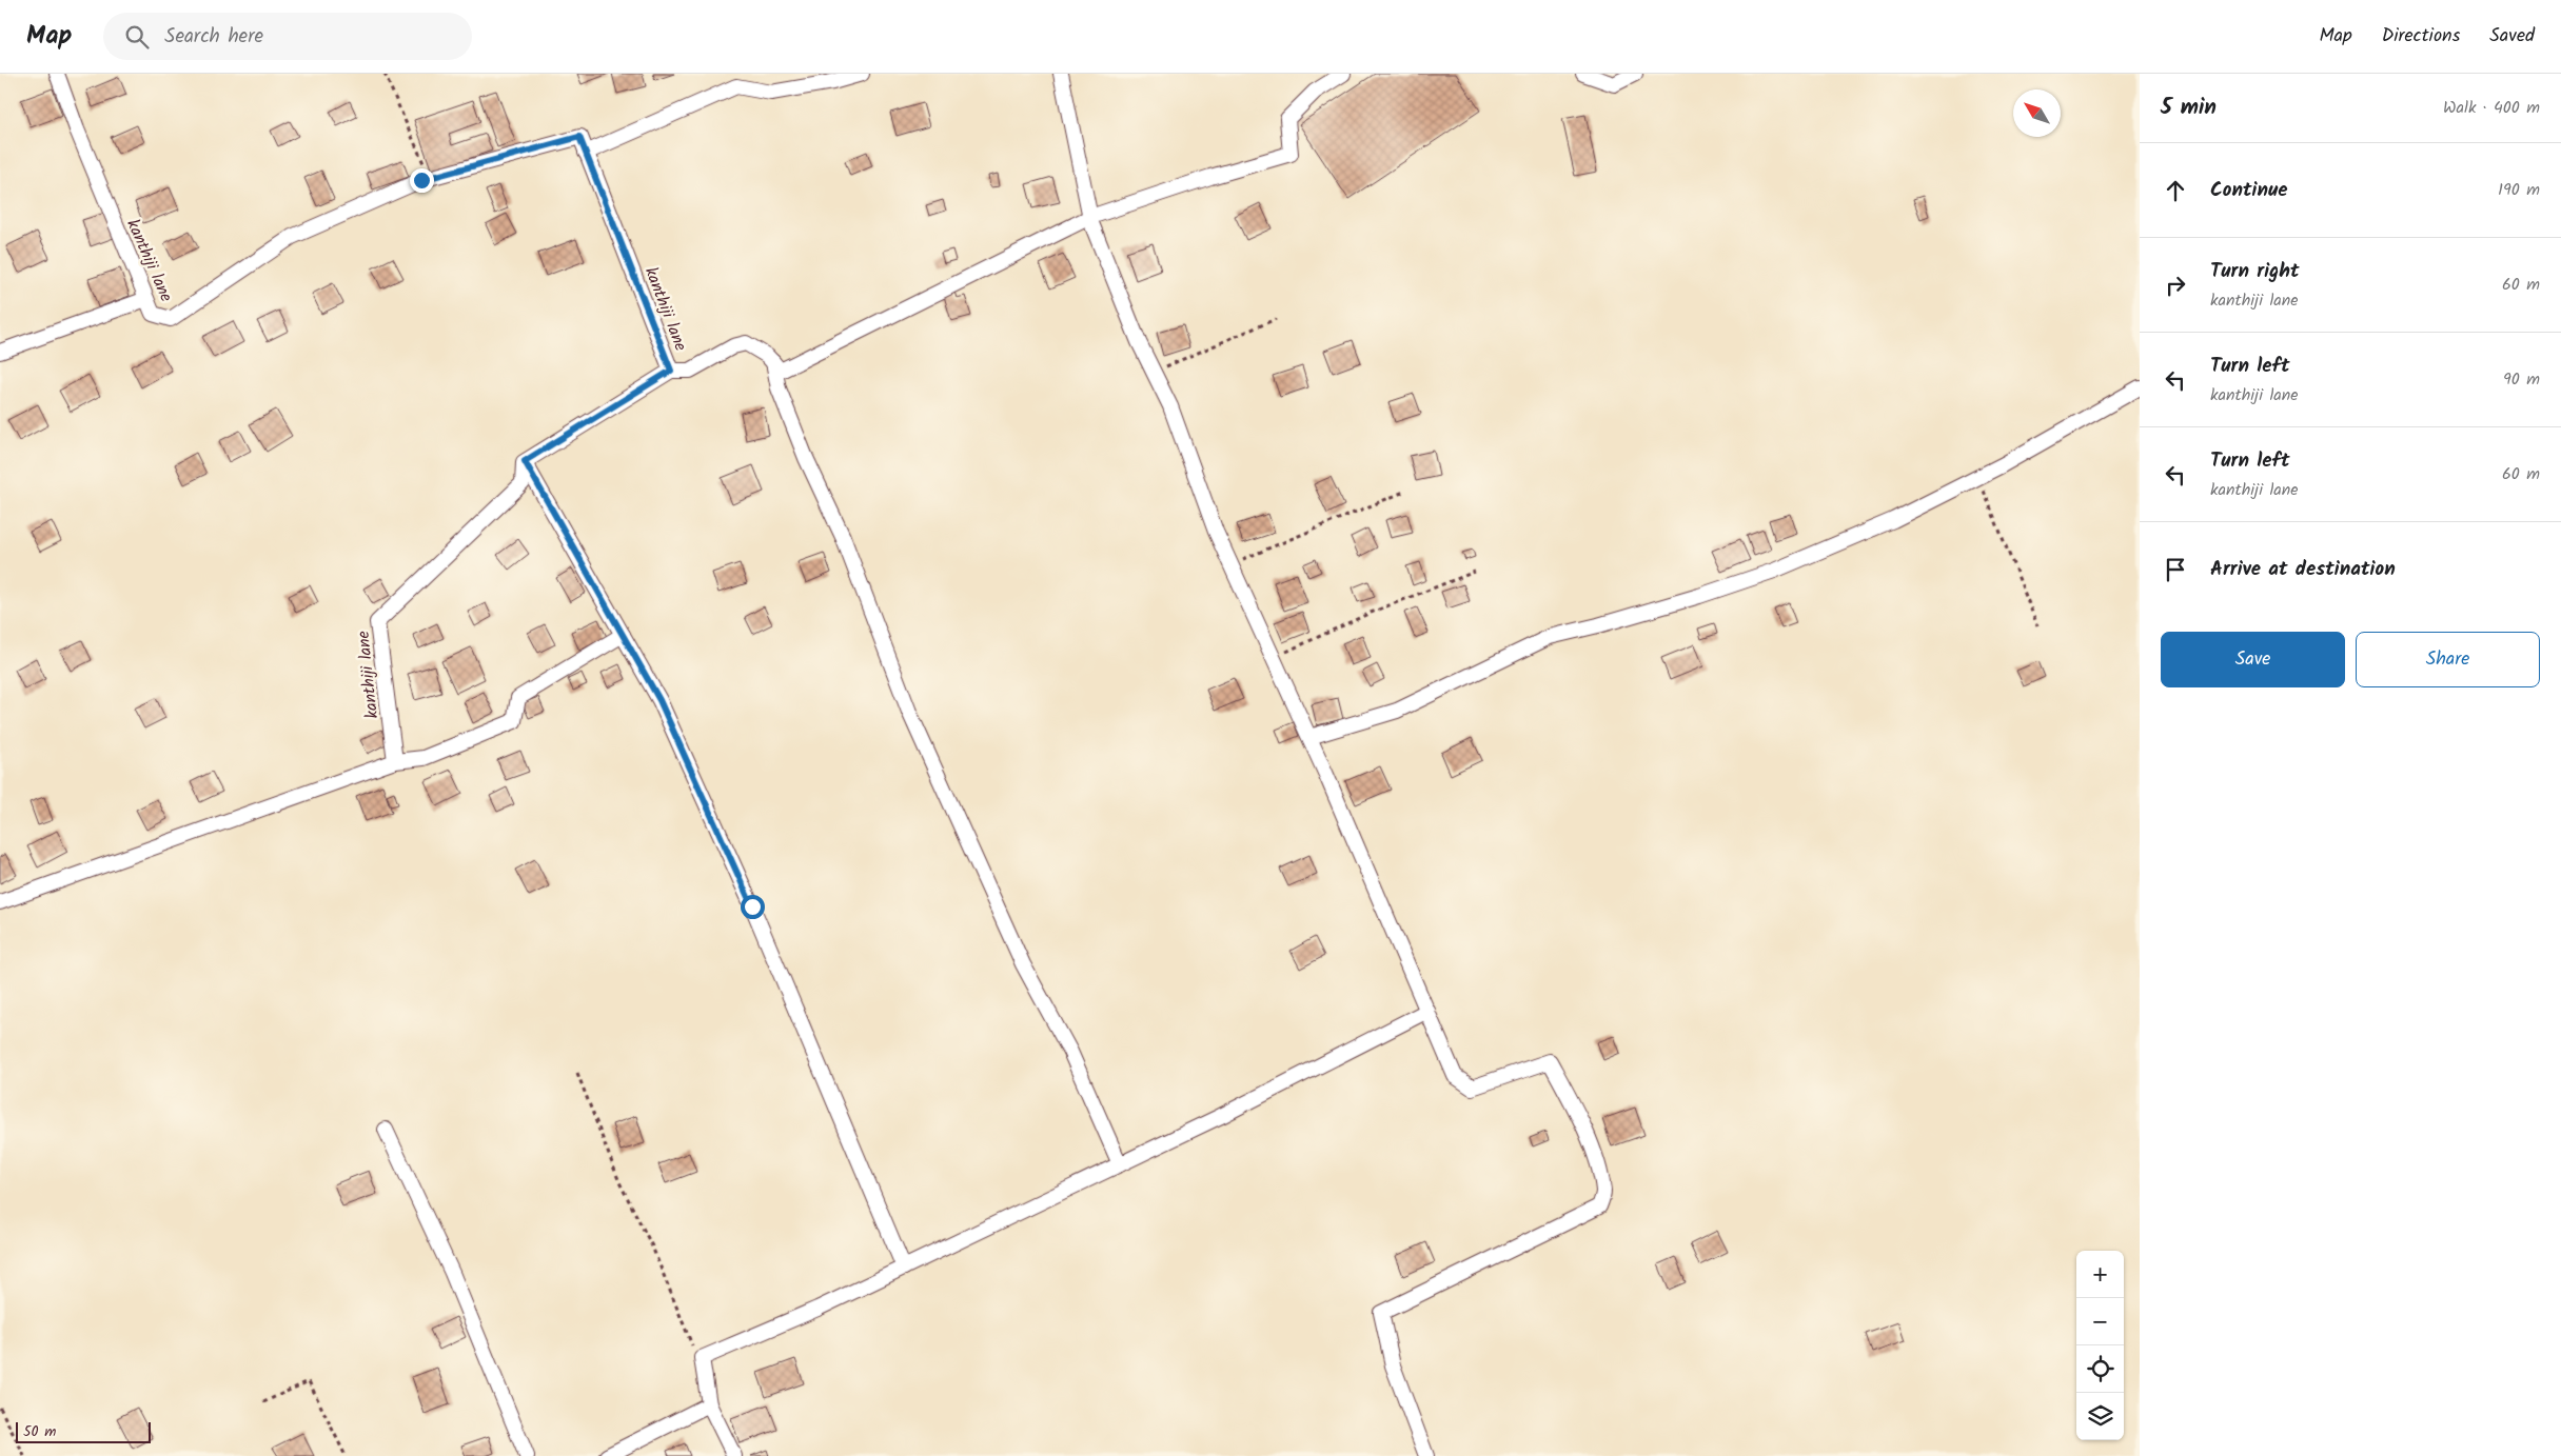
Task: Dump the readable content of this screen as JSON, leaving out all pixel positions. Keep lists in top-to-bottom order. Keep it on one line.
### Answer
{"streets":{"street":["kanthiji lane"]},"scale_bar":"50 m","north":"top left","page":{"header":"Map","search":"Search here","nav":["Map","Directions","Saved"],"heading":["5 min","Walk · 400 m"],"list":[["Continue","190 m"],["Turn right","kanthiji lane","60 m"],["Turn left","kanthiji lane","90 m"],["Turn left","kanthiji lane","60 m"],"Arrive at destination"],"buttons":["Save","Share"],"map_buttons":["+","−"],"scale":"50 m"}}
